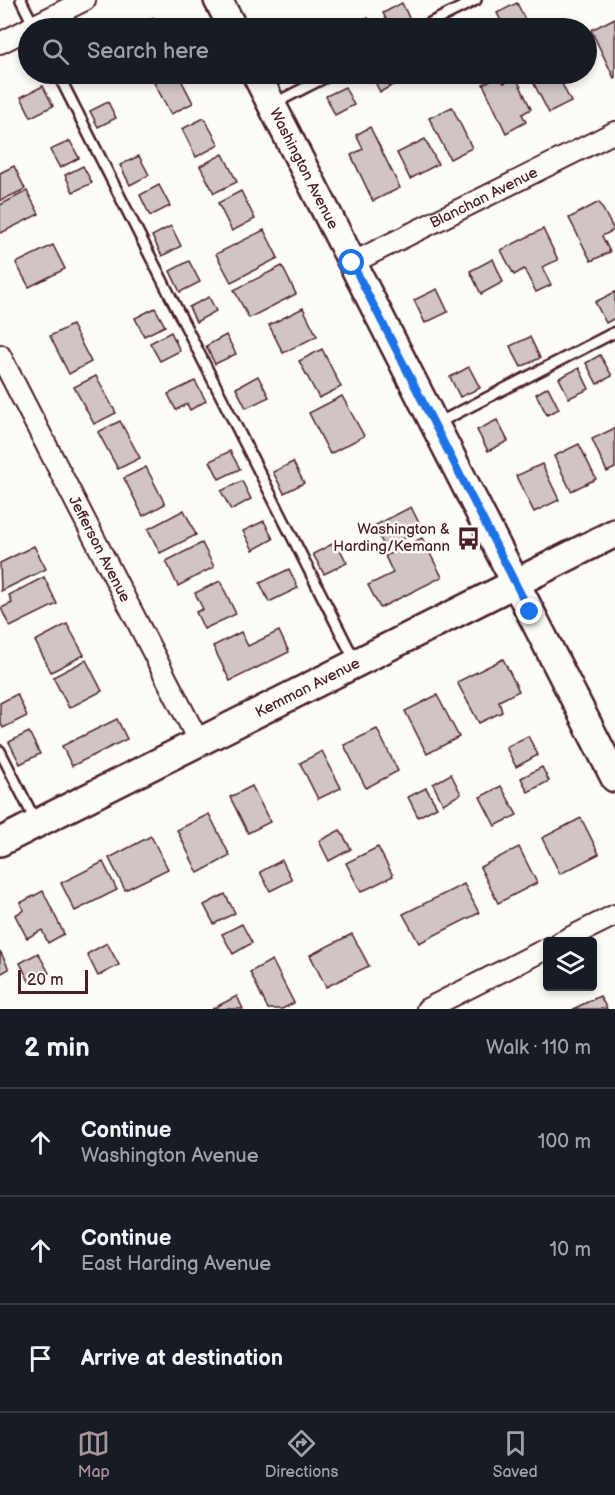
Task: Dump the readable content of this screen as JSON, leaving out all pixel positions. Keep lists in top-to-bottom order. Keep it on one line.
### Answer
{"streets":{"street":["Washington Avenue","Blanchan Avenue","Jefferson Avenue","Kemman Avenue"]},"crossings":[["Washington Avenue","Blanchan Avenue"],["Washington Avenue","Kemman Avenue"],["Jefferson Avenue","Kemman Avenue"]],"places":{"bus stop":["Washington & Harding/Kemann"]},"scale_bar":"20 m","page":{"search":"Search here","scale":"20 m","heading":["2 min","Walk · 110 m"],"list":[["Continue","Washington Avenue","100 m"],["Continue","East Harding Avenue","10 m"],"Arrive at destination"],"nav":["Map","Directions","Saved"]}}
